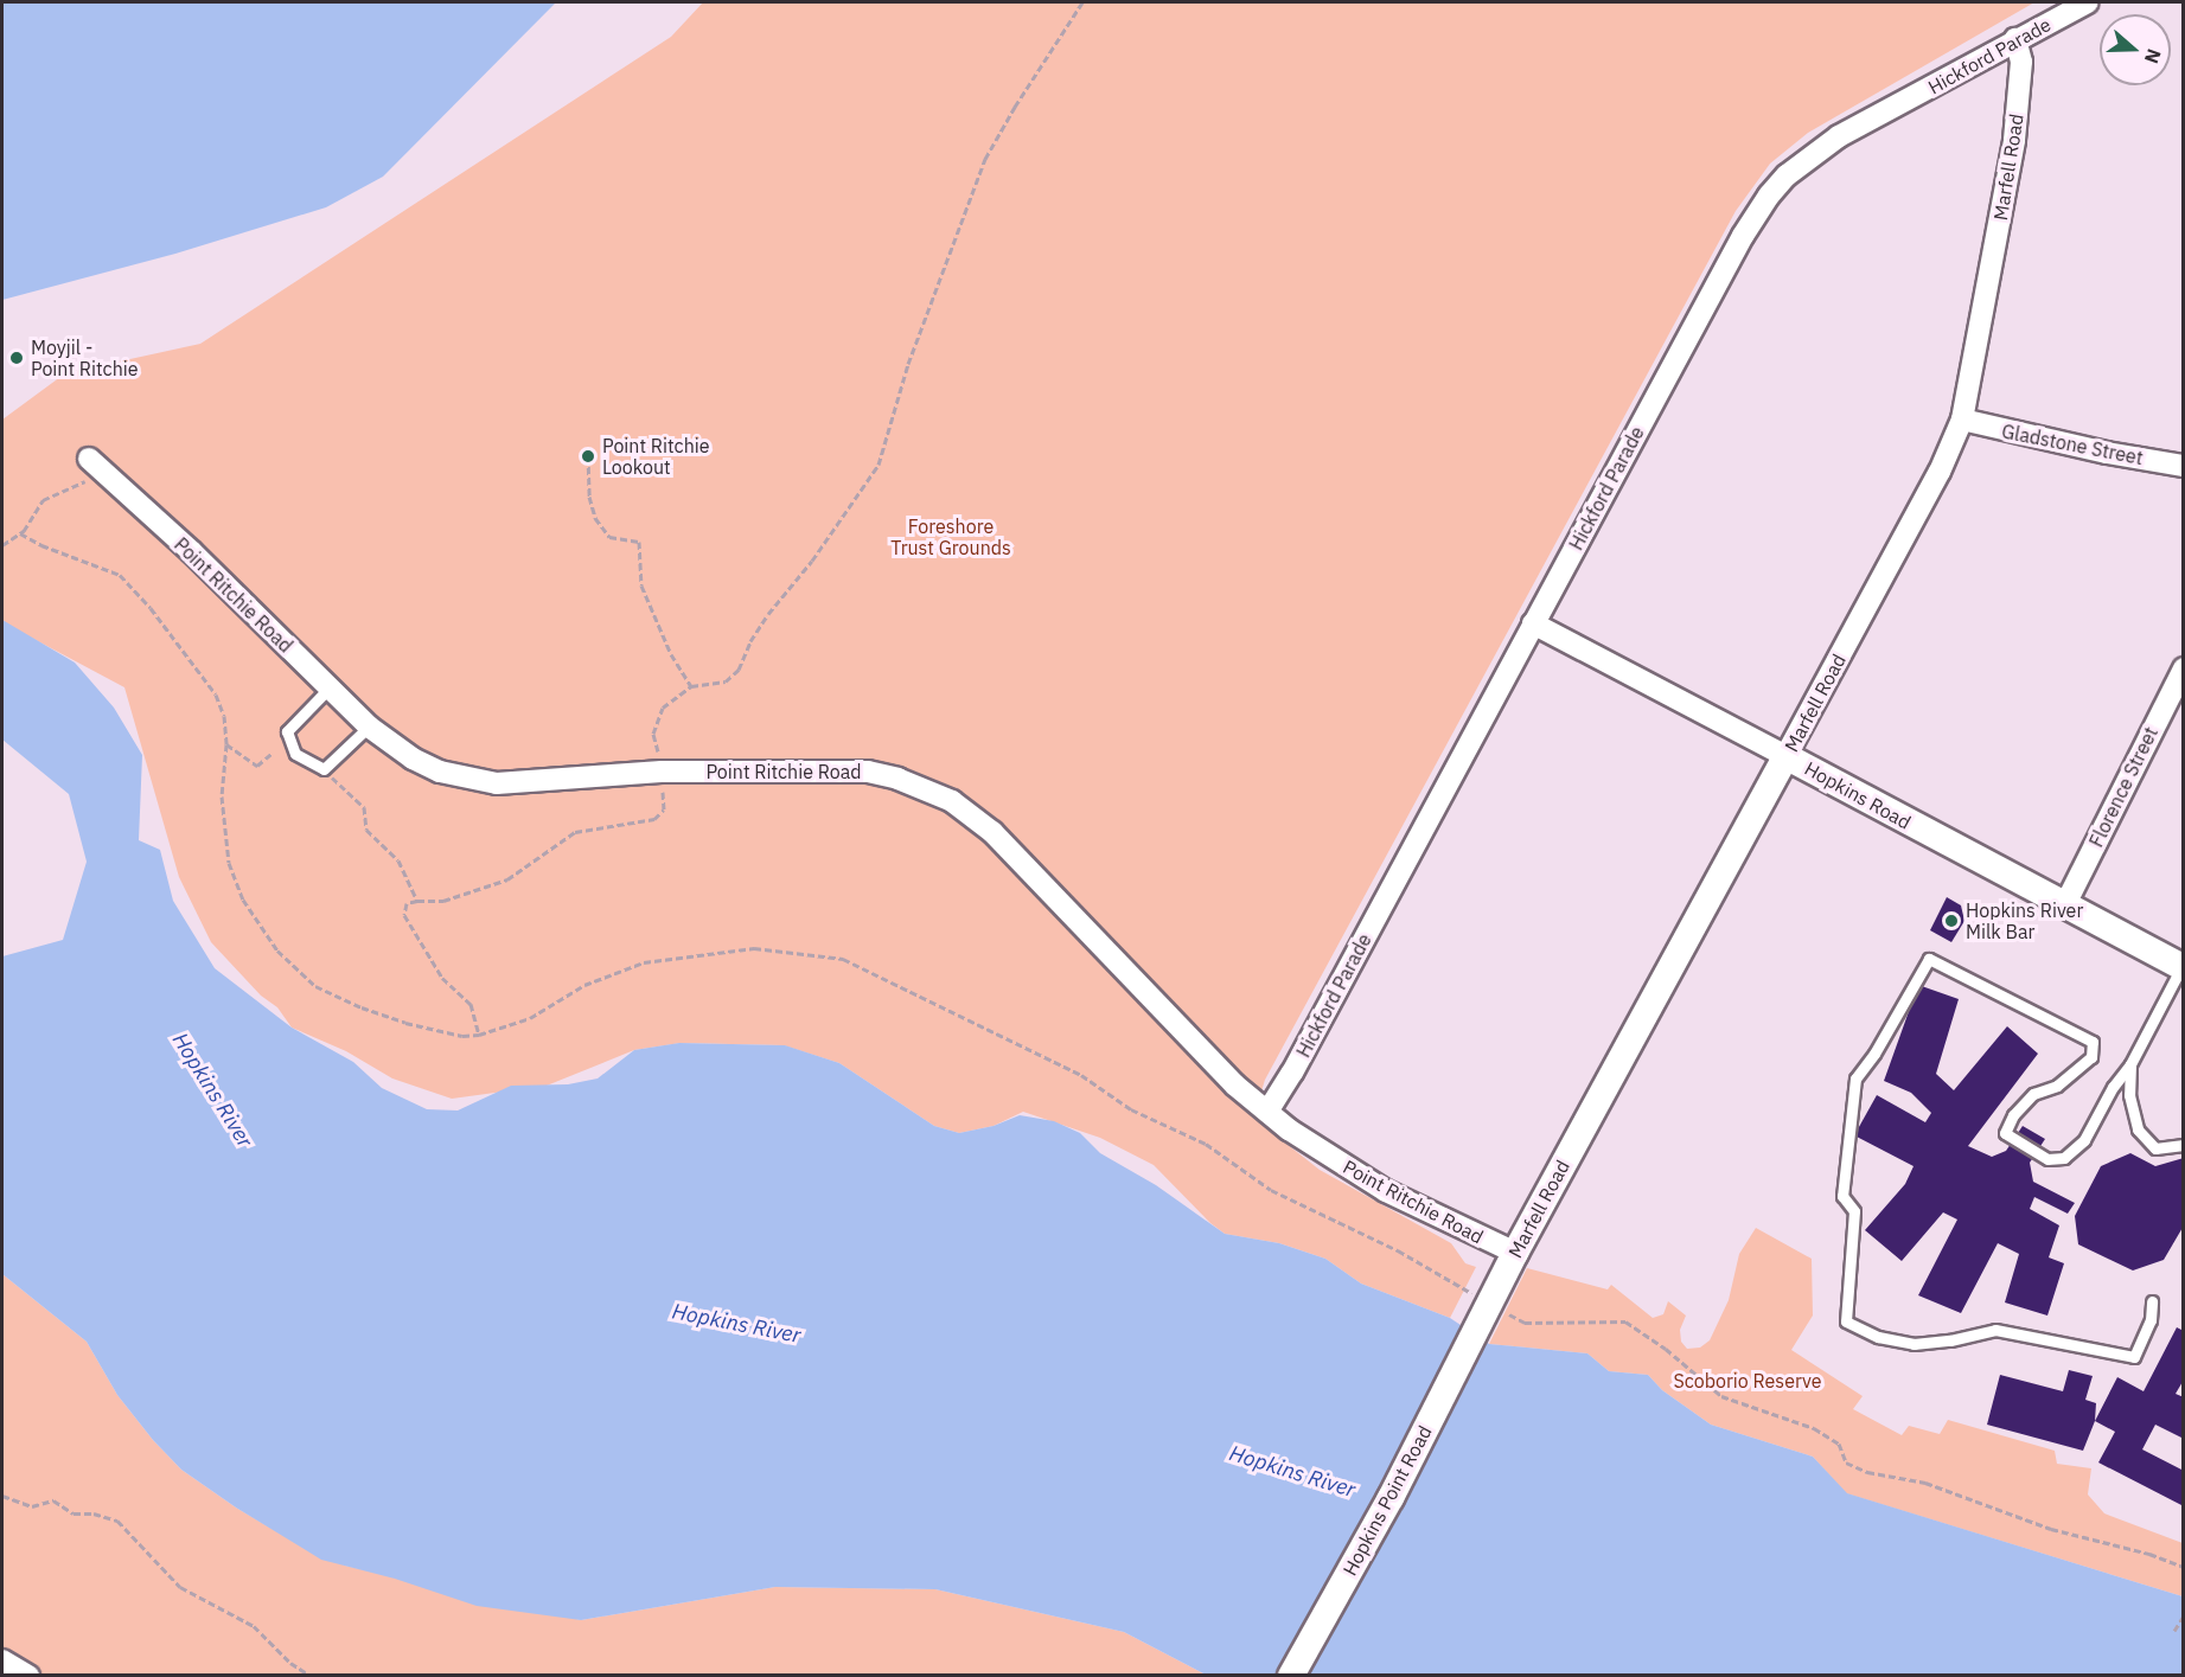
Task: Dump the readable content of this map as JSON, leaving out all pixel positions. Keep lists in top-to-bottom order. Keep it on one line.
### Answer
{"streets":{"street":["Hickford Parade","Marfell Road","Gladstone Street","Point Ritchie Road","Florence Street","Hopkins Road","Hopkins Point Road"]},"crossings":[["Hickford Parade","Marfell Road"],["Hickford Parade","Point Ritchie Road"],["Hickford Parade","Hopkins Road"],["Marfell Road","Gladstone Street"],["Marfell Road","Point Ritchie Road"],["Marfell Road","Hopkins Road"],["Marfell Road","Hopkins Point Road"],["Florence Street","Hopkins Road"]],"water":["Hopkins River"],"parks":["Foreshore Trust Grounds","Scoborio Reserve"],"places":["Moyjil - Point Ritchie","Point Ritchie Lookout","Hopkins River Milk Bar"],"north":"right"}
